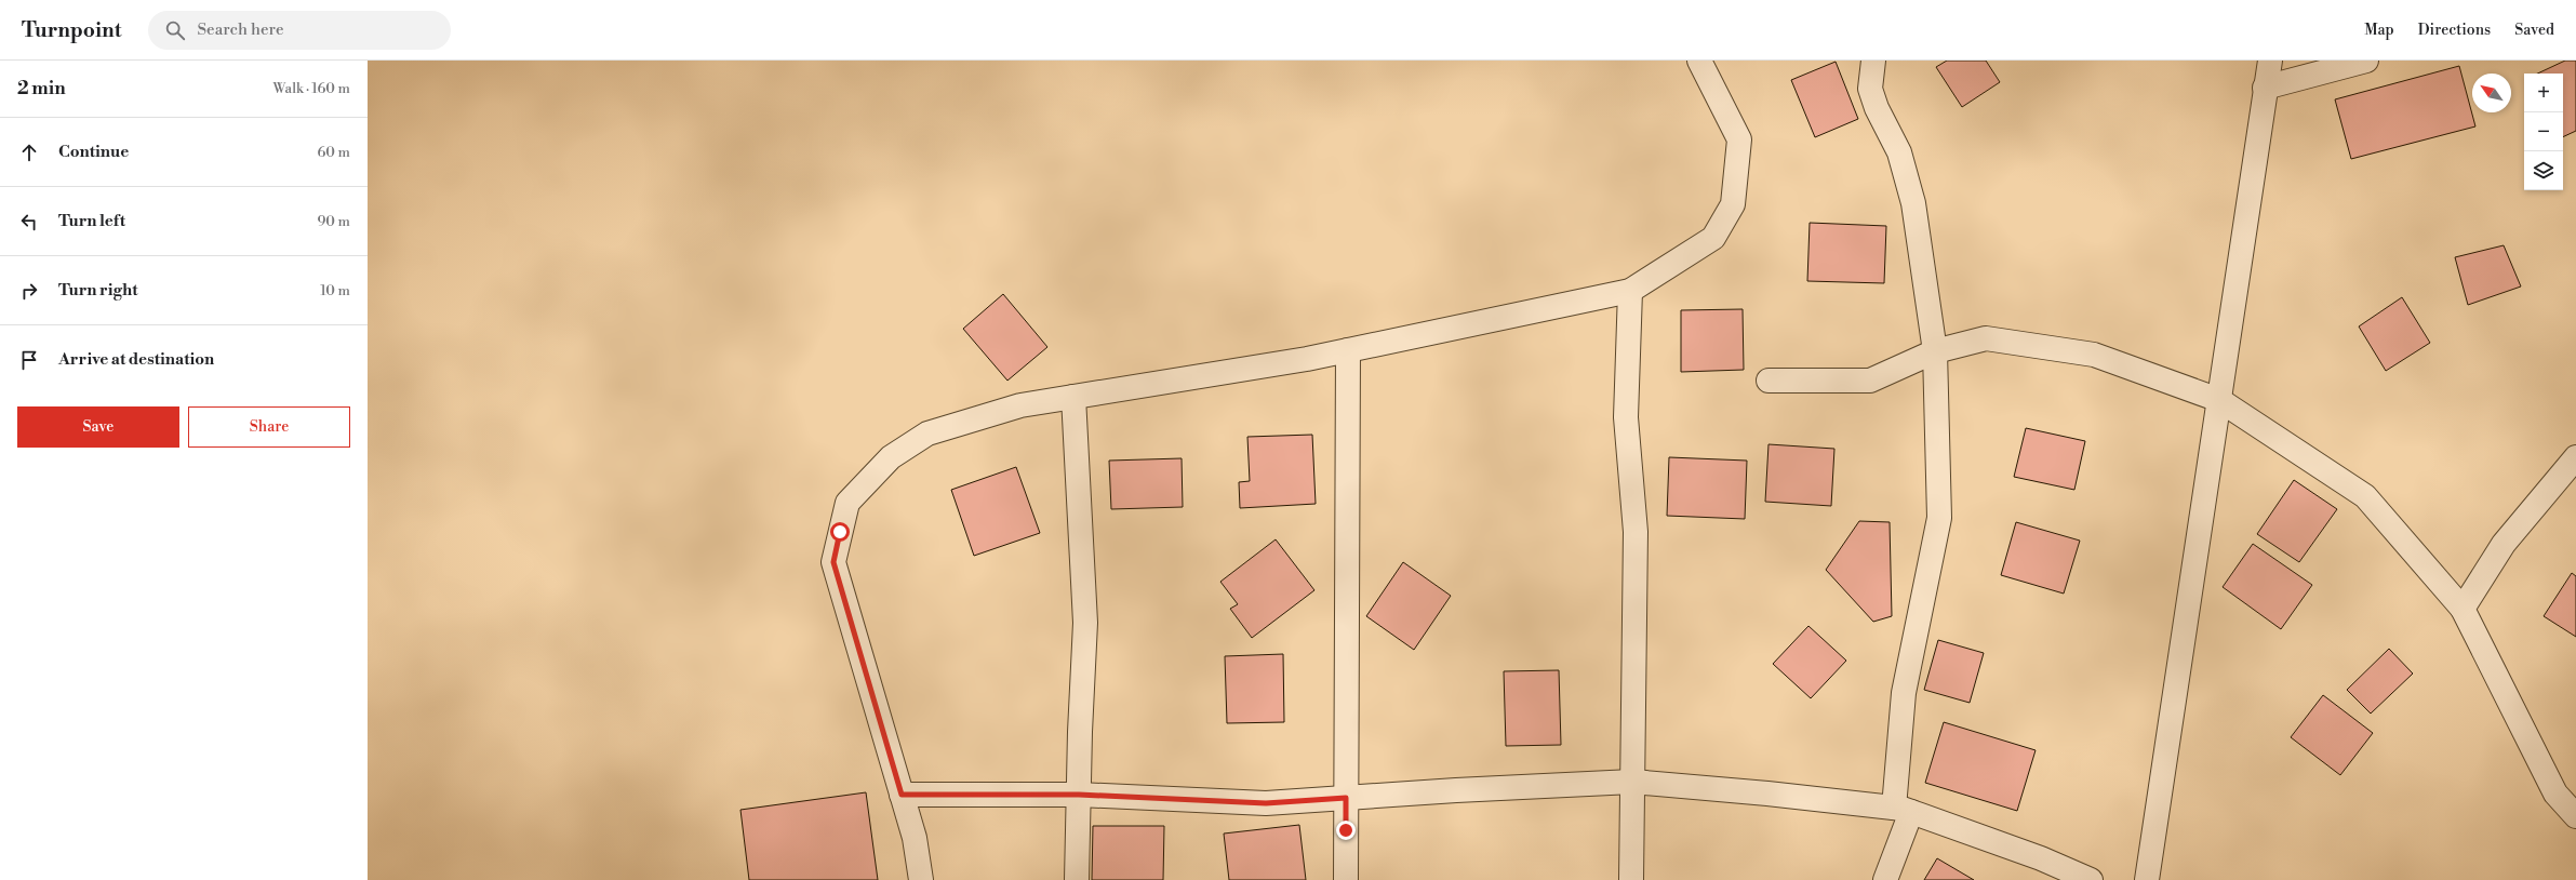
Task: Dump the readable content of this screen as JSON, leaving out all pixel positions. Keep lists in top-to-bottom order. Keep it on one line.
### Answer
{"north":"top left","page":{"header":"Turnpoint","search":"Search here","nav":["Map","Directions","Saved"],"heading":["2 min","Walk · 160 m"],"map_buttons":["+","−"],"list":[["Continue","60 m"],["Turn left","90 m"],["Turn right","10 m"],"Arrive at destination"],"buttons":["Save","Share"]}}
